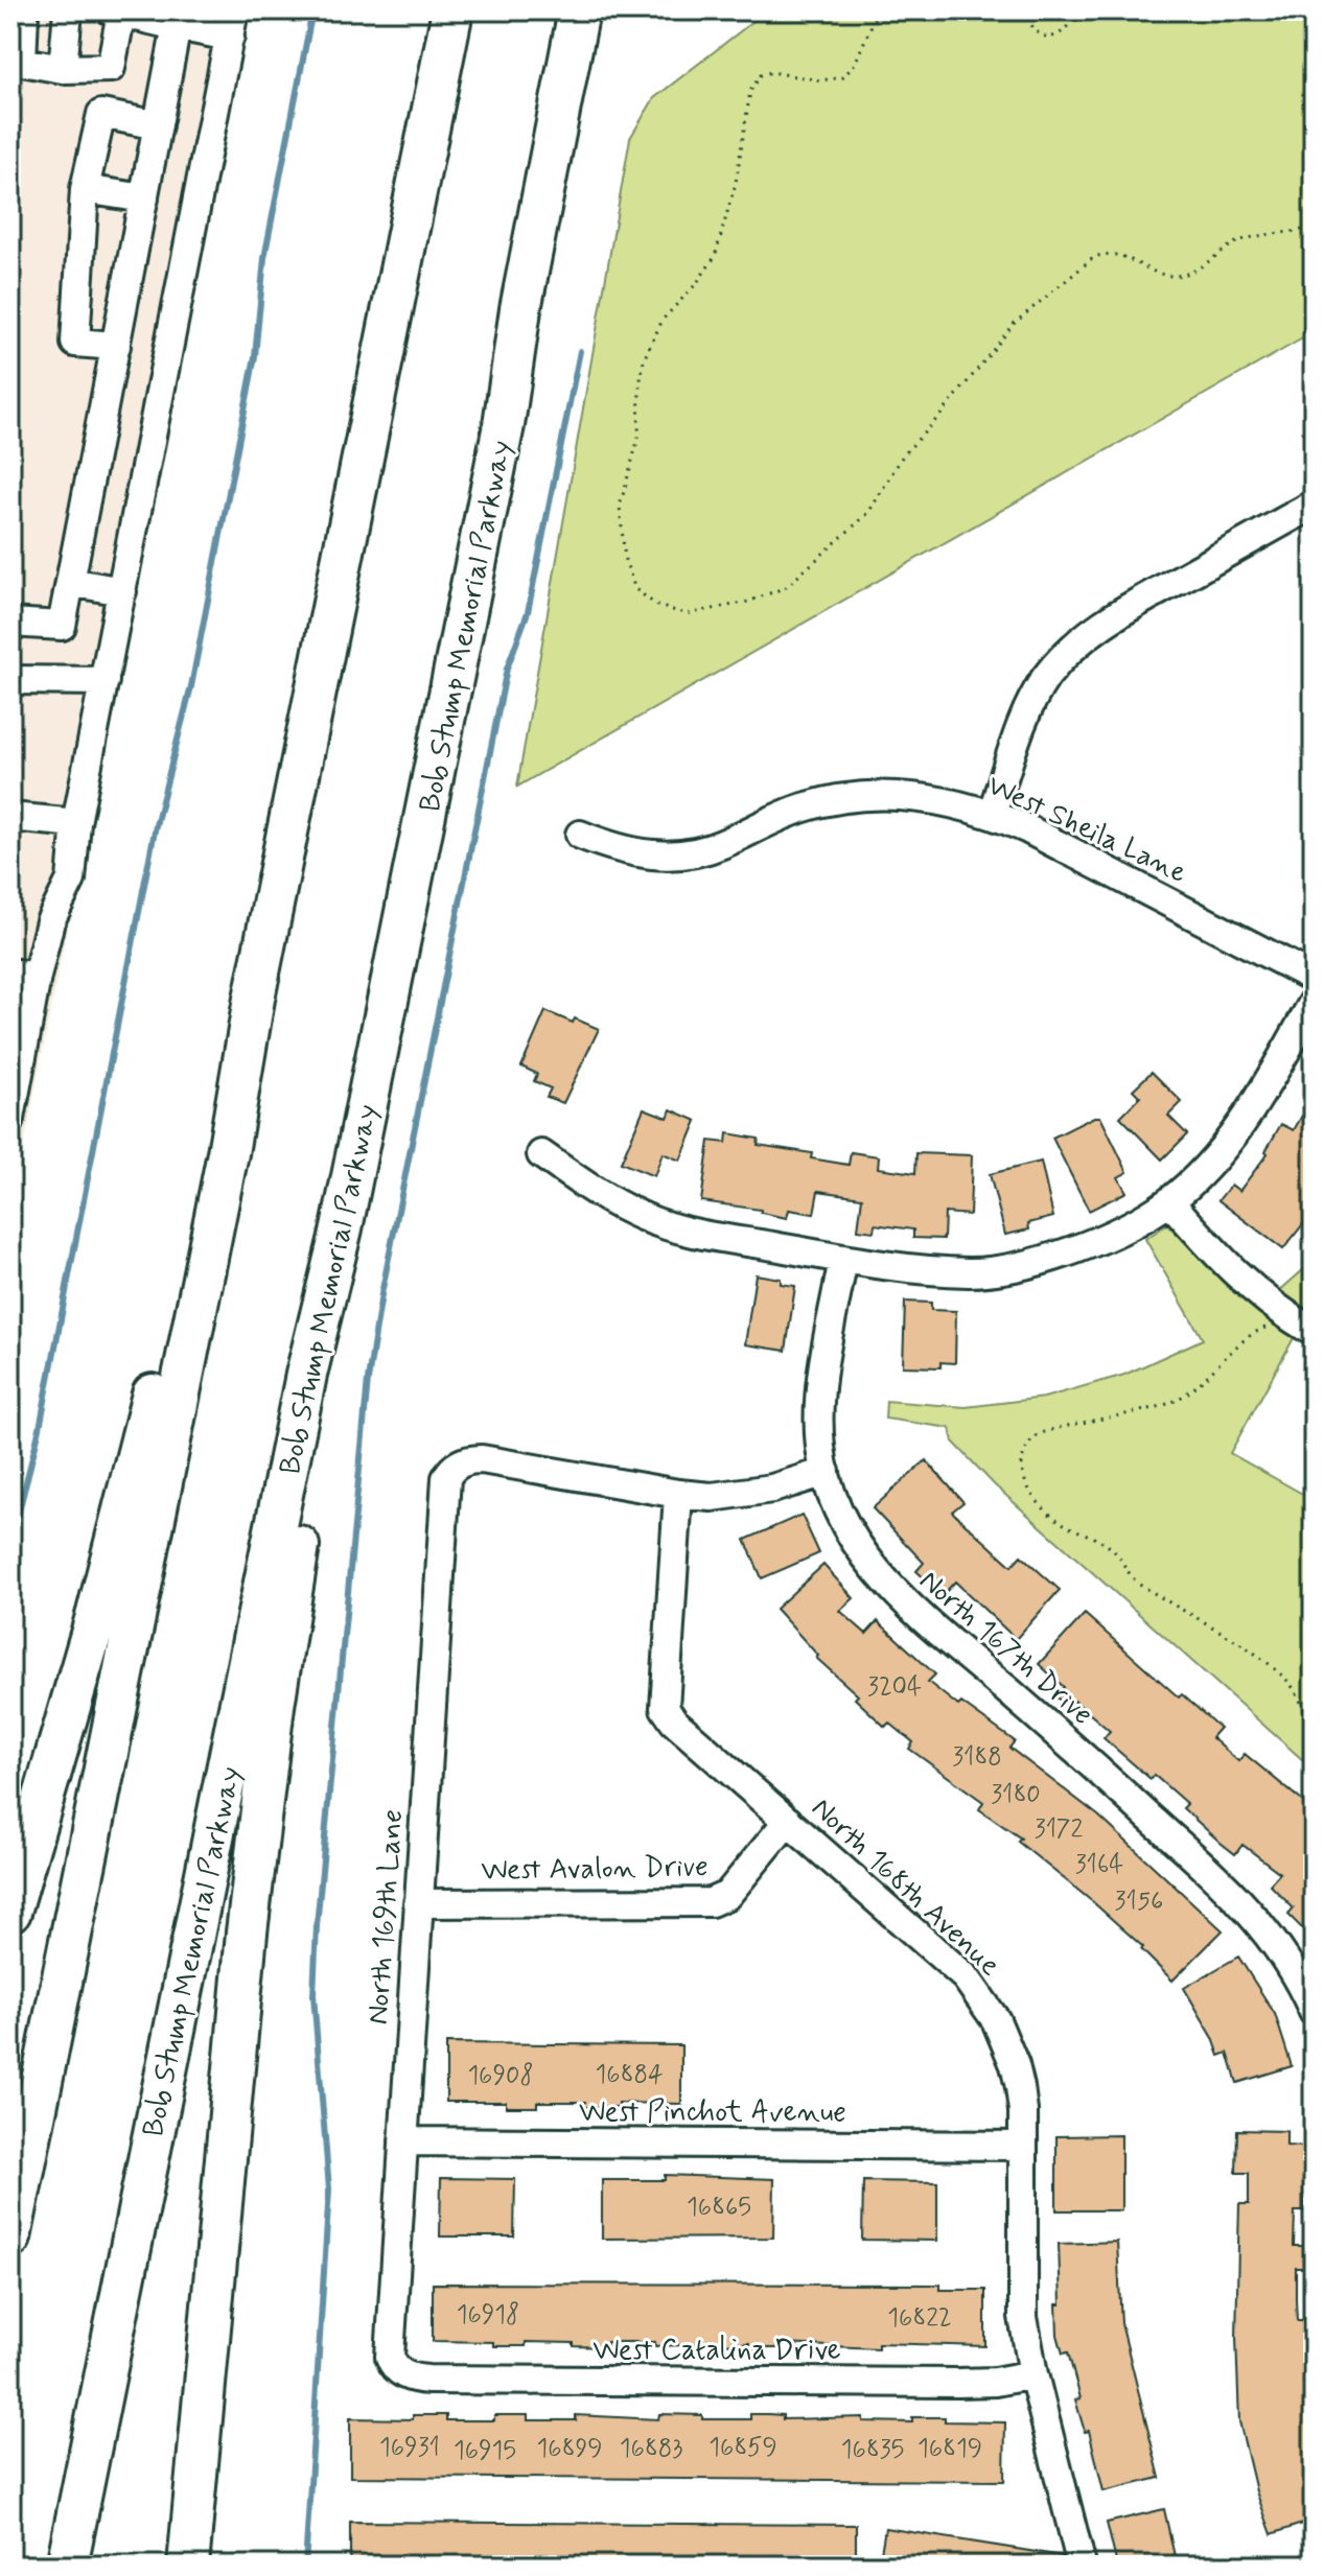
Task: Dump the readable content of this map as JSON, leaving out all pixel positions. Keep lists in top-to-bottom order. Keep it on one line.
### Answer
{"streets":{"highway":["Bob Stump Memorial Parkway"],"street":["West Sheila Lane","North 167th Drive","West Avalon Drive","North 168th Avenue","North 169th Lane","West Pinchot Avenue","West Catalina Drive"]},"crossings":[["West Avalon Drive","North 168th Avenue"],["West Avalon Drive","North 169th Lane"],["North 168th Avenue","North 169th Lane"],["North 168th Avenue","West Pinchot Avenue"],["North 168th Avenue","West Catalina Drive"],["North 169th Lane","West Pinchot Avenue"],["North 169th Lane","West Catalina Drive"]],"house_numbers":["3204","3188","3180","3172","3164","3156","16884","16908","16865","16918","16822","16931","16859","16899","16883","16819","16835","16915"]}
